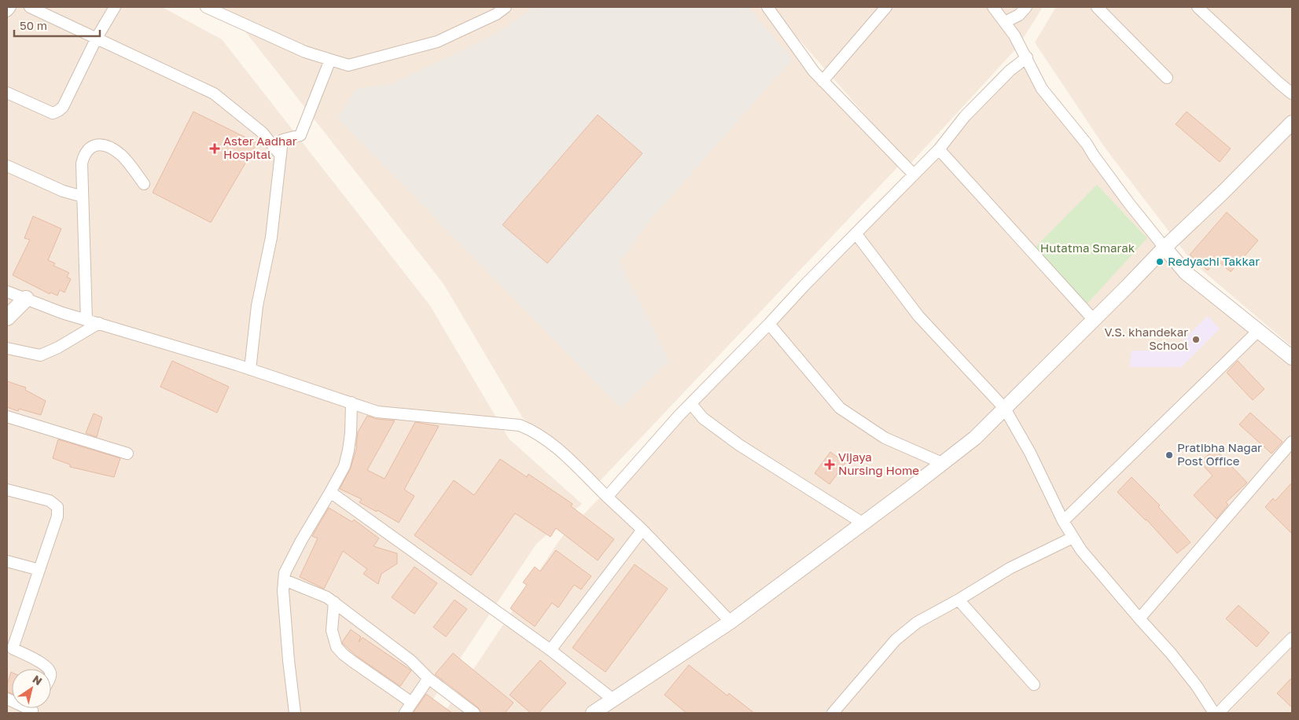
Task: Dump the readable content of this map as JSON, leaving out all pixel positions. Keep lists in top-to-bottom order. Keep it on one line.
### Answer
{"parks":["Hutatma Smarak"],"places":{"health":["Aster Aadhar Hospital","Vijaya Nursing Home"],"other":["Redyachi Takkar","V.S. khandekar School","Pratibha Nagar Post Office"]},"scale_bar":"50 m","north":"top right"}
